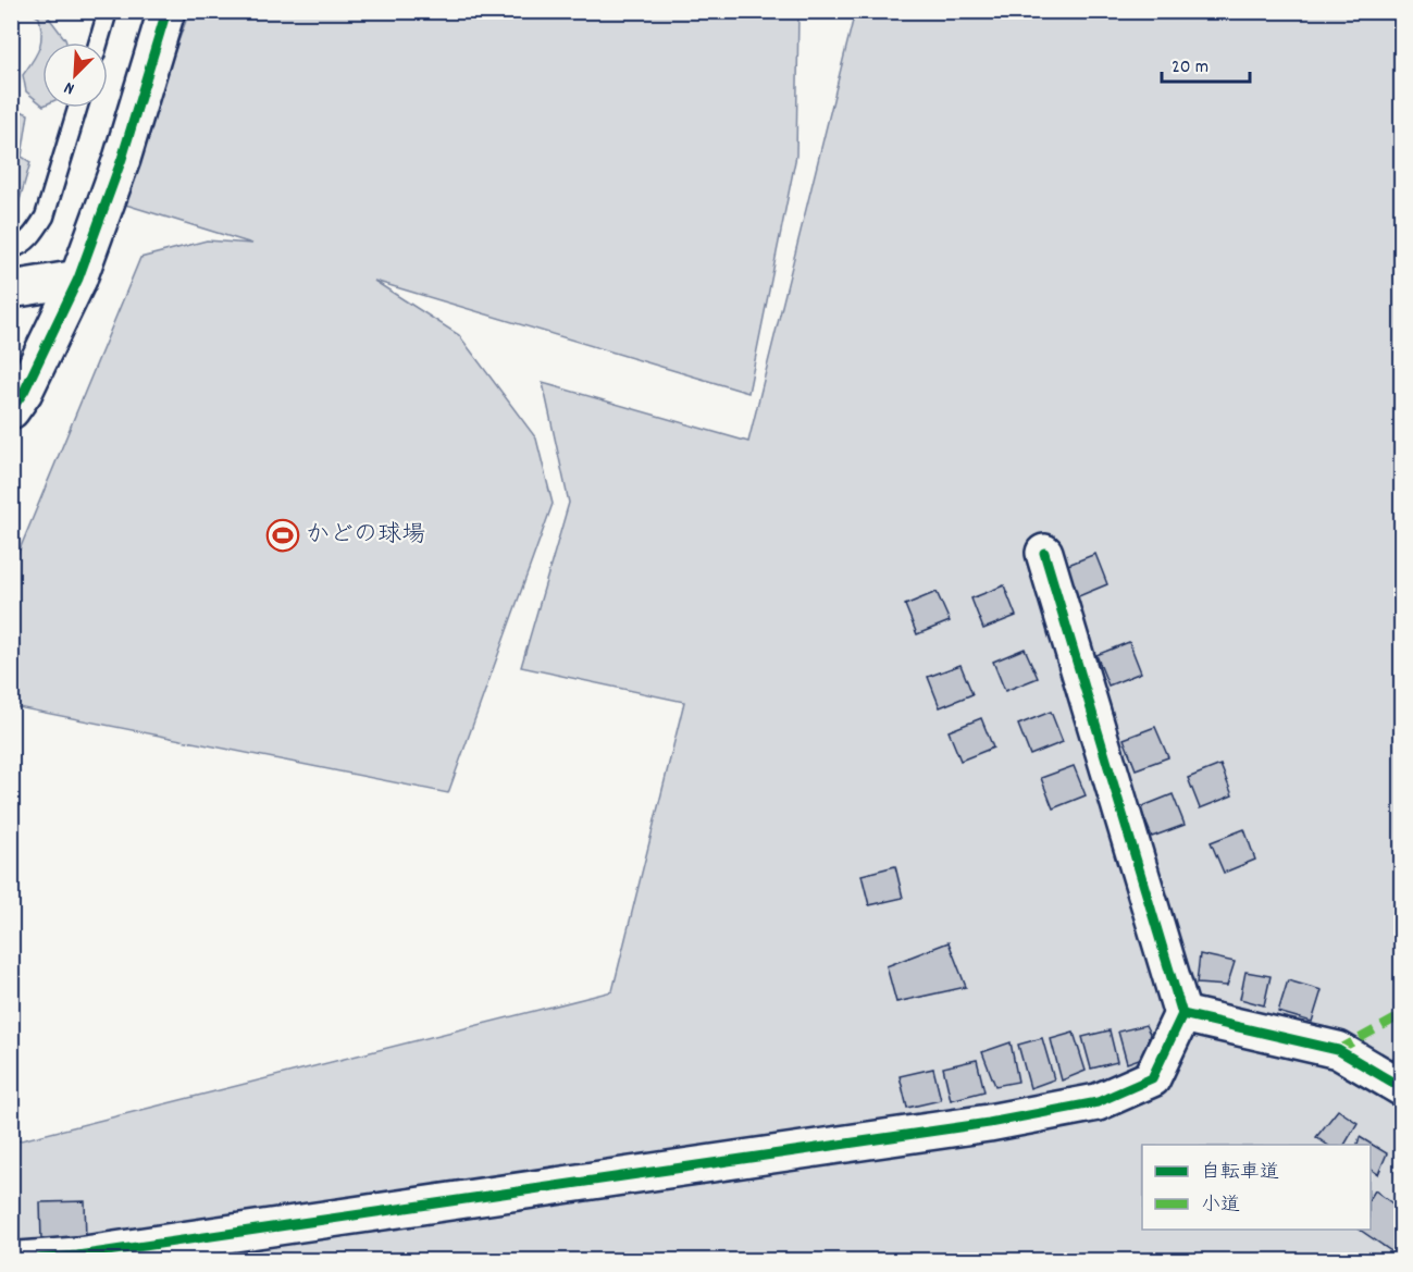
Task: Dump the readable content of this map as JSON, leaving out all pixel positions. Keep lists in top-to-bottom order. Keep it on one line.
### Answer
{"places":{"sports":["かどの球場"]},"legend":["自転車道","小道"],"scale_bar":"20 m","north":"bottom left"}
